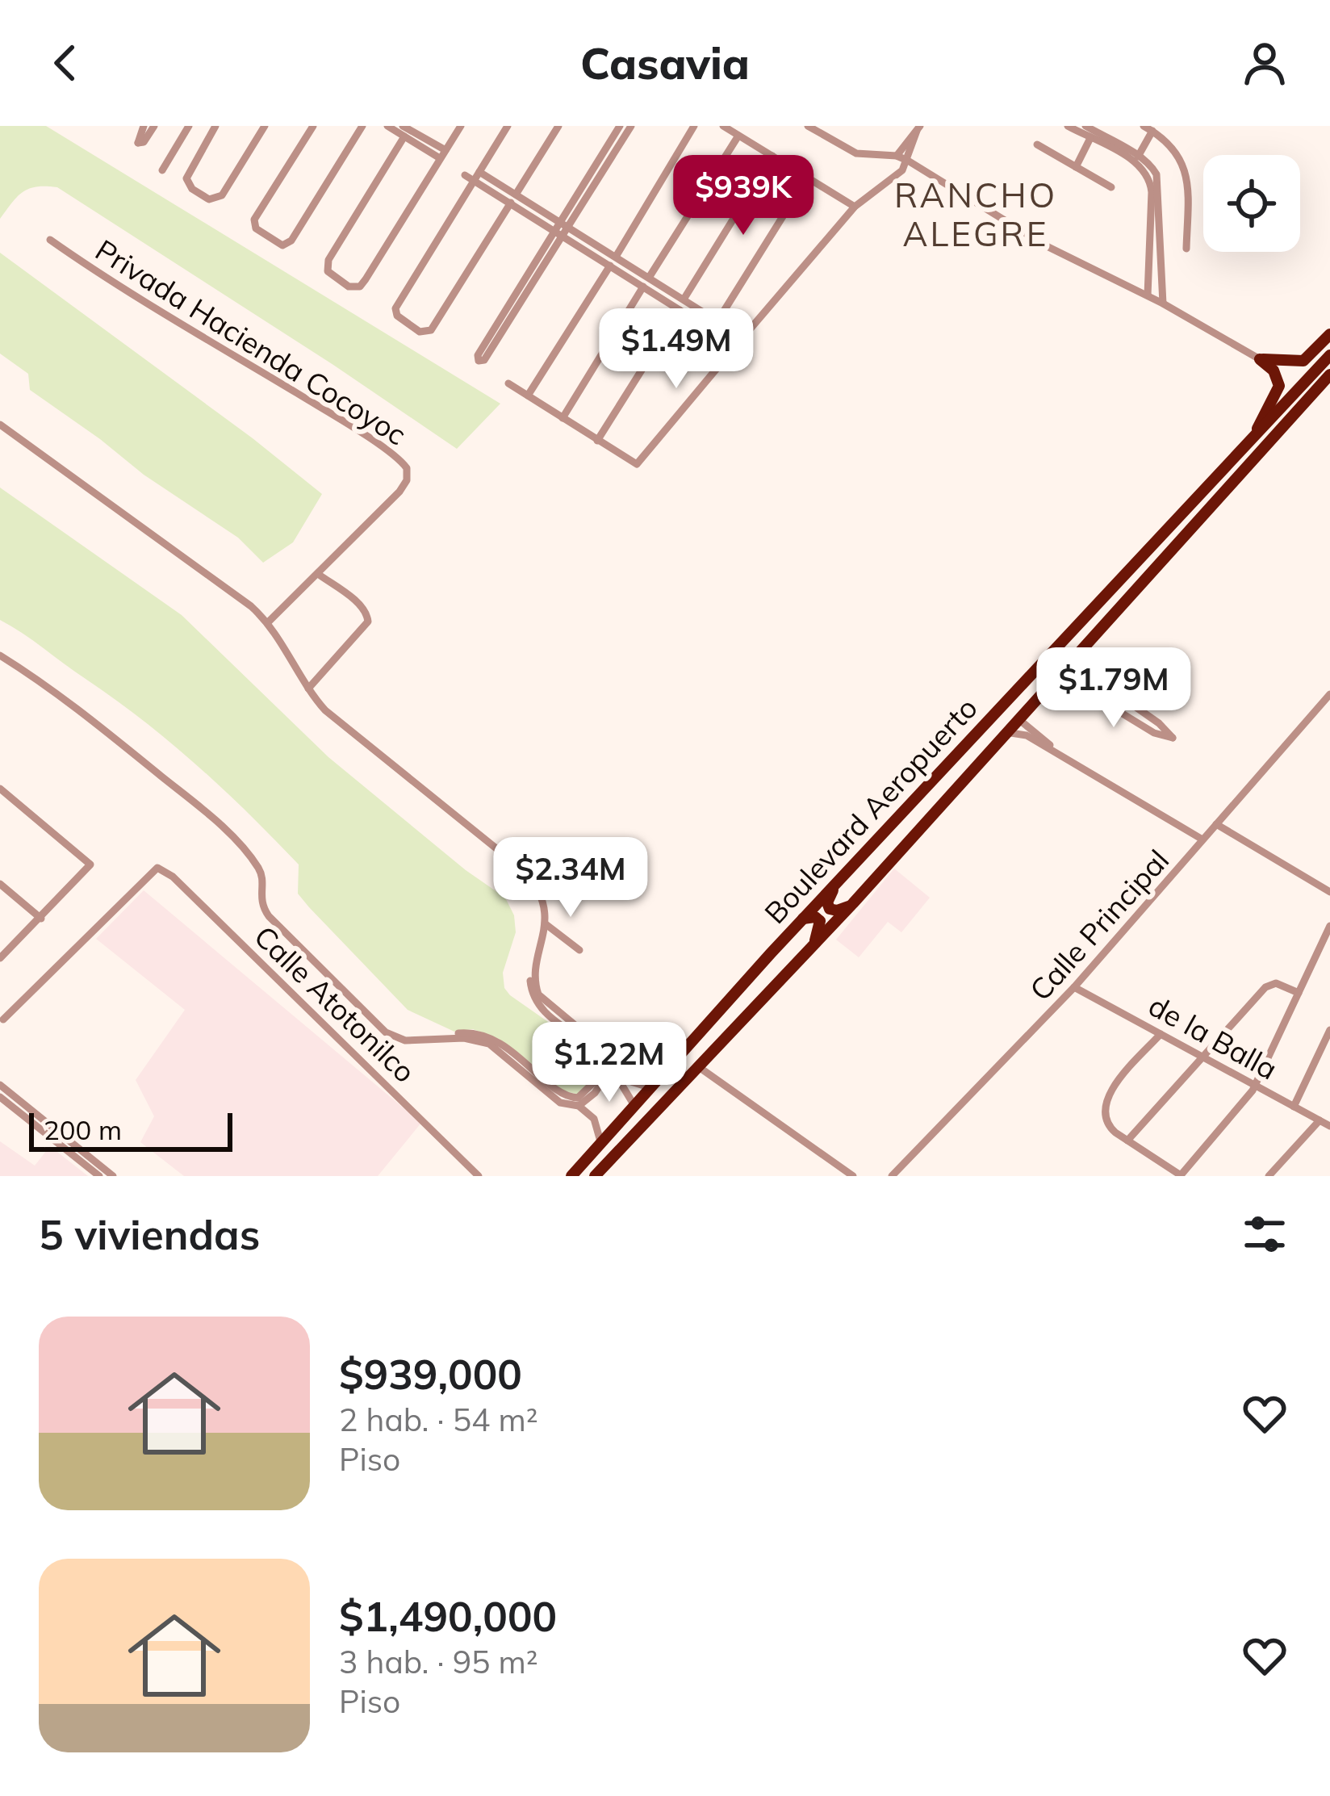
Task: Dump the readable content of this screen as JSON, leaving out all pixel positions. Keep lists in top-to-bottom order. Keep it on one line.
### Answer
{"streets":{"highway":["Boulevard Aeropuerto"],"street":["Privada Hacienda Cocoyoc","Calle Principal","Calle Atotonilco","de la Balla"]},"crossings":[["Calle Principal","de la Balla"]],"districts":["RANCHO ALEGRE"],"scale_bar":"200 m","page":{"header":"Casavia","price":["$939K","$1.49M","$1.79M","$2.34M","$1.22M"],"scale":"200 m","heading":"5 viviendas","list":[{"name":"$939,000","note":"2 hab. · 54 m² · Piso"},{"name":"$1,490,000","note":"3 hab. · 95 m² · Piso"}]}}
